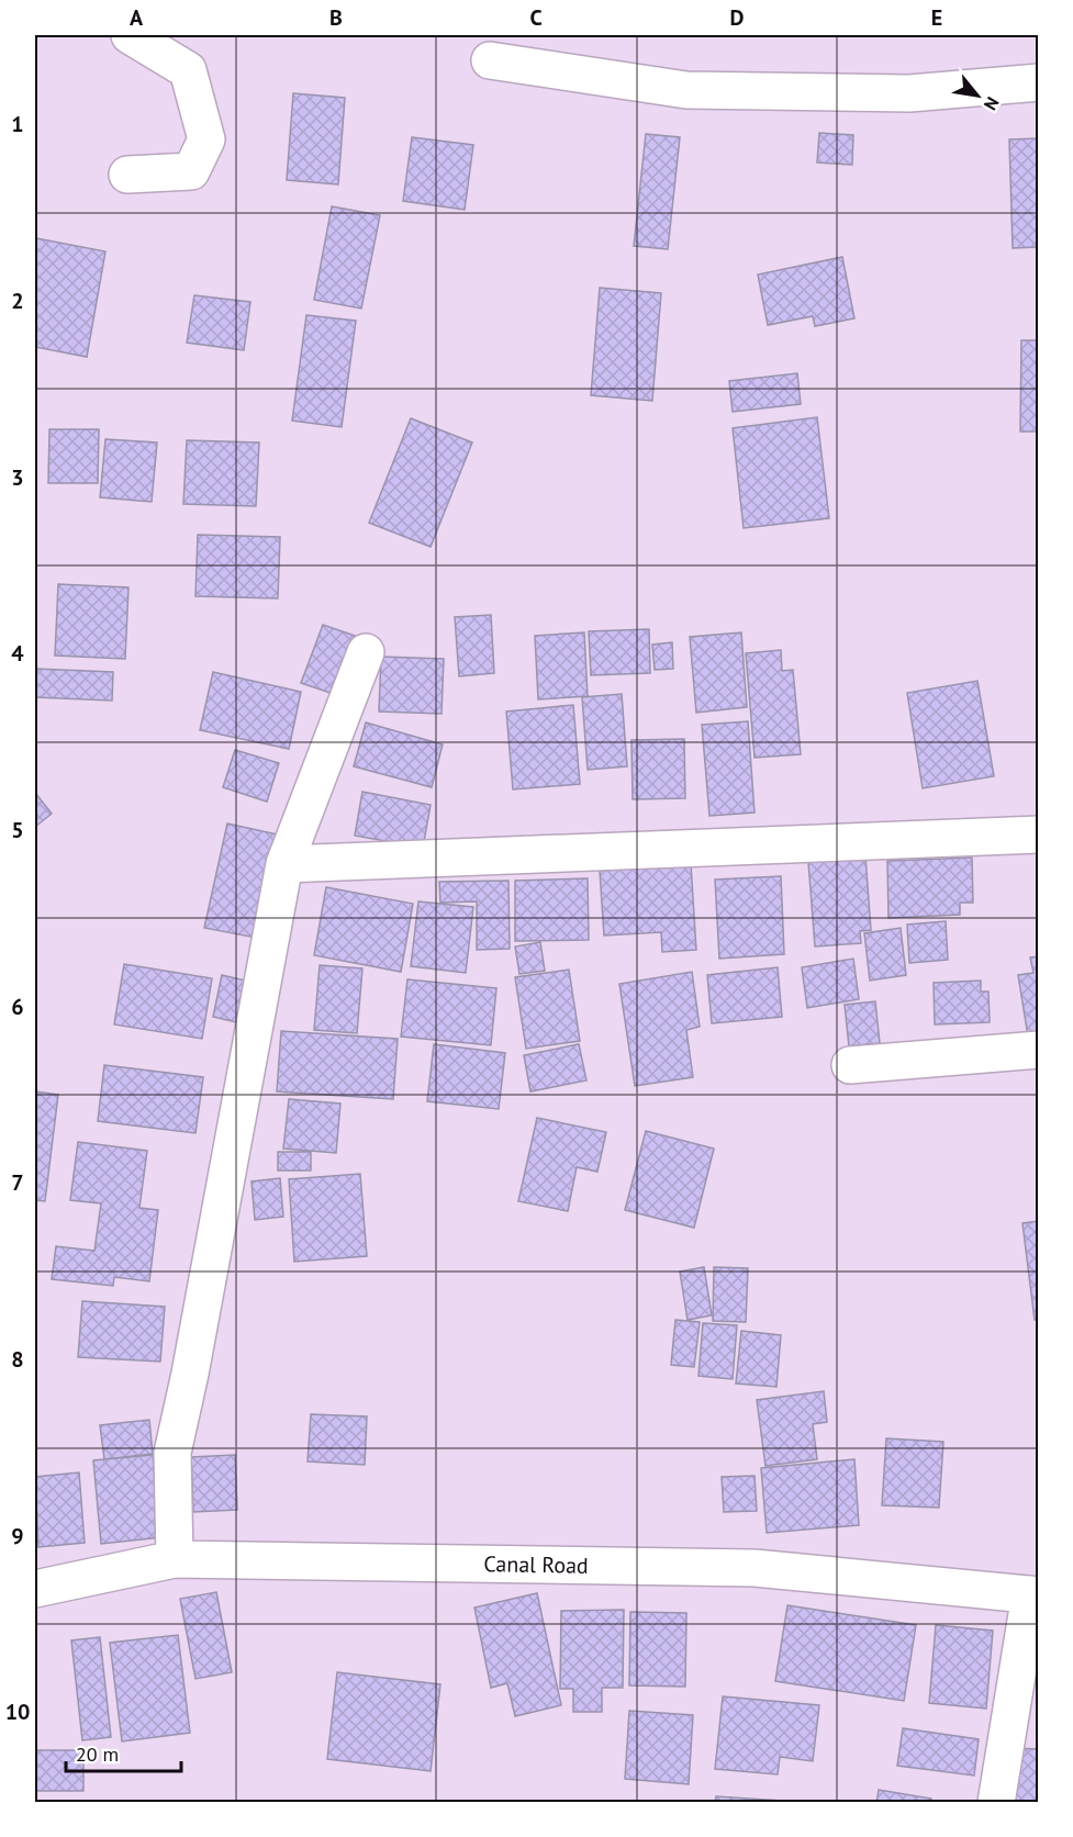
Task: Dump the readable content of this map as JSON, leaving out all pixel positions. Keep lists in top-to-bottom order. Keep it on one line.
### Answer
{"streets":{"street":["Canal Road"]},"scale_bar":"20 m","north":"bottom right","grid":{"columns":["A","B","C","D","E"],"rows":["1","2","3","4","5","6","7","8","9","10"]}}
